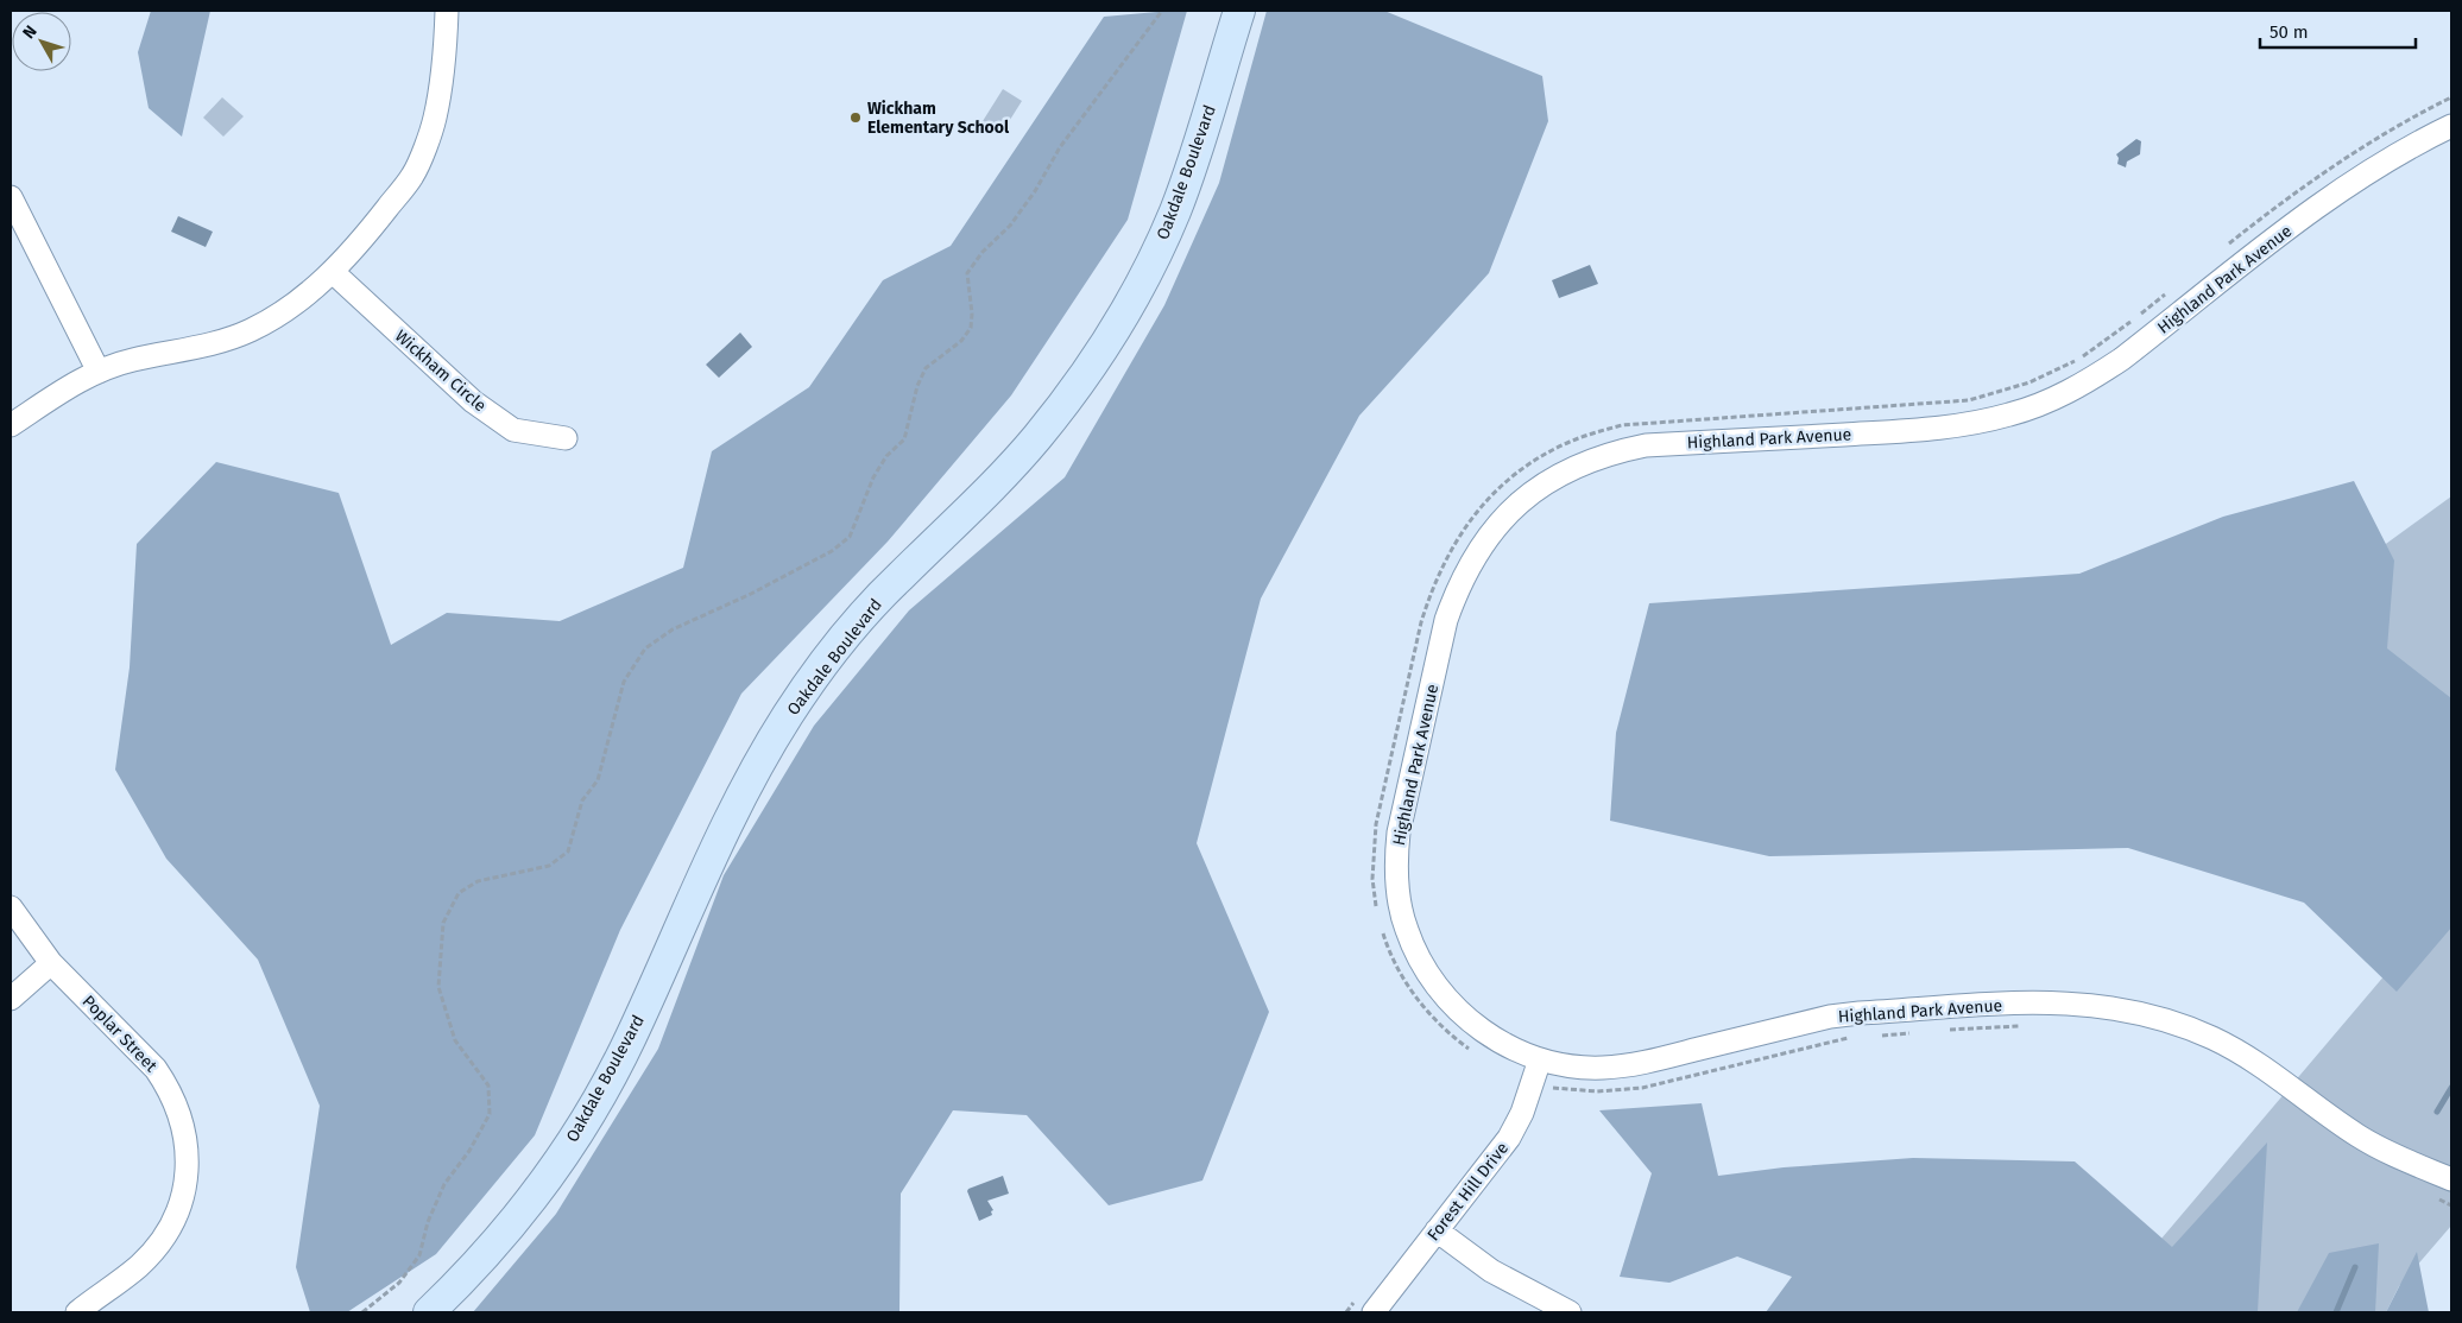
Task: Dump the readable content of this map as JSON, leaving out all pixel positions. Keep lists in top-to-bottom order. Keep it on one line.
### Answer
{"streets":{"main road":["Oakdale Boulevard"],"street":["Highland Park Avenue","Wickham Circle","Poplar Street","Forest Hill Drive"]},"crossings":[["Highland Park Avenue","Forest Hill Drive"]],"places":["Wickham Elementary School"],"scale_bar":"50 m","north":"top left"}
